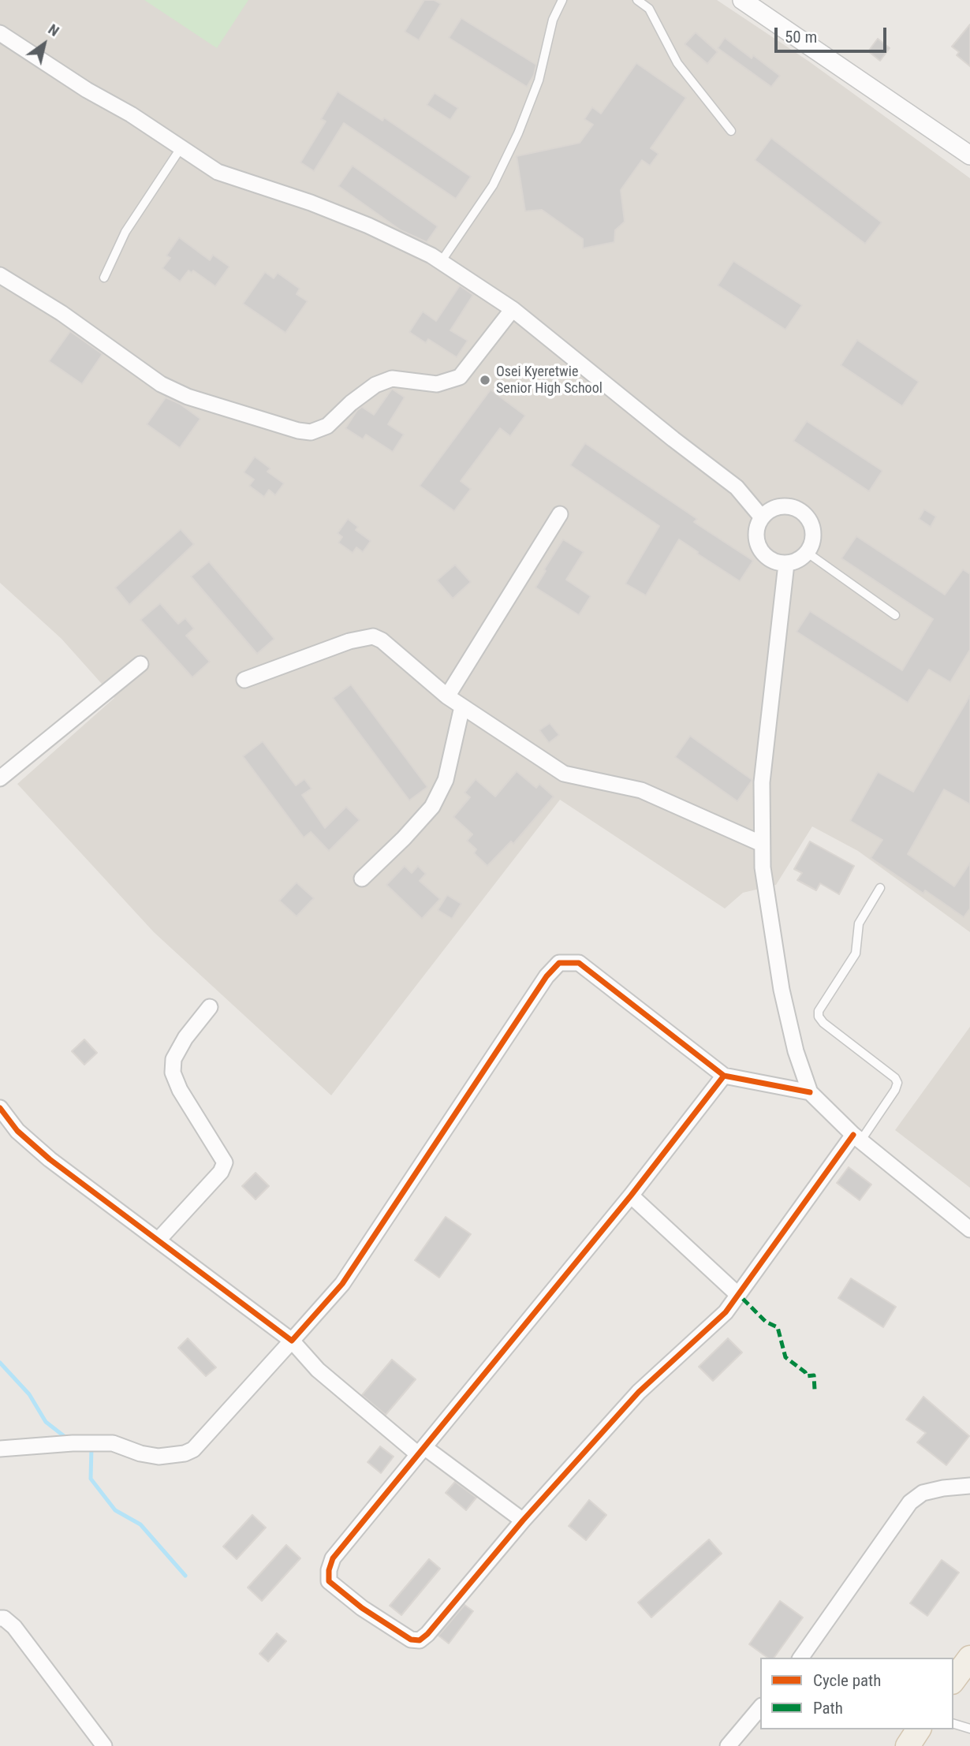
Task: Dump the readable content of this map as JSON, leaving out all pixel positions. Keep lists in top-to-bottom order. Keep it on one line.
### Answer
{"places":["Osei Kyeretwie Senior High School"],"legend":["Cycle path","Path"],"scale_bar":"50 m","north":"top right"}
